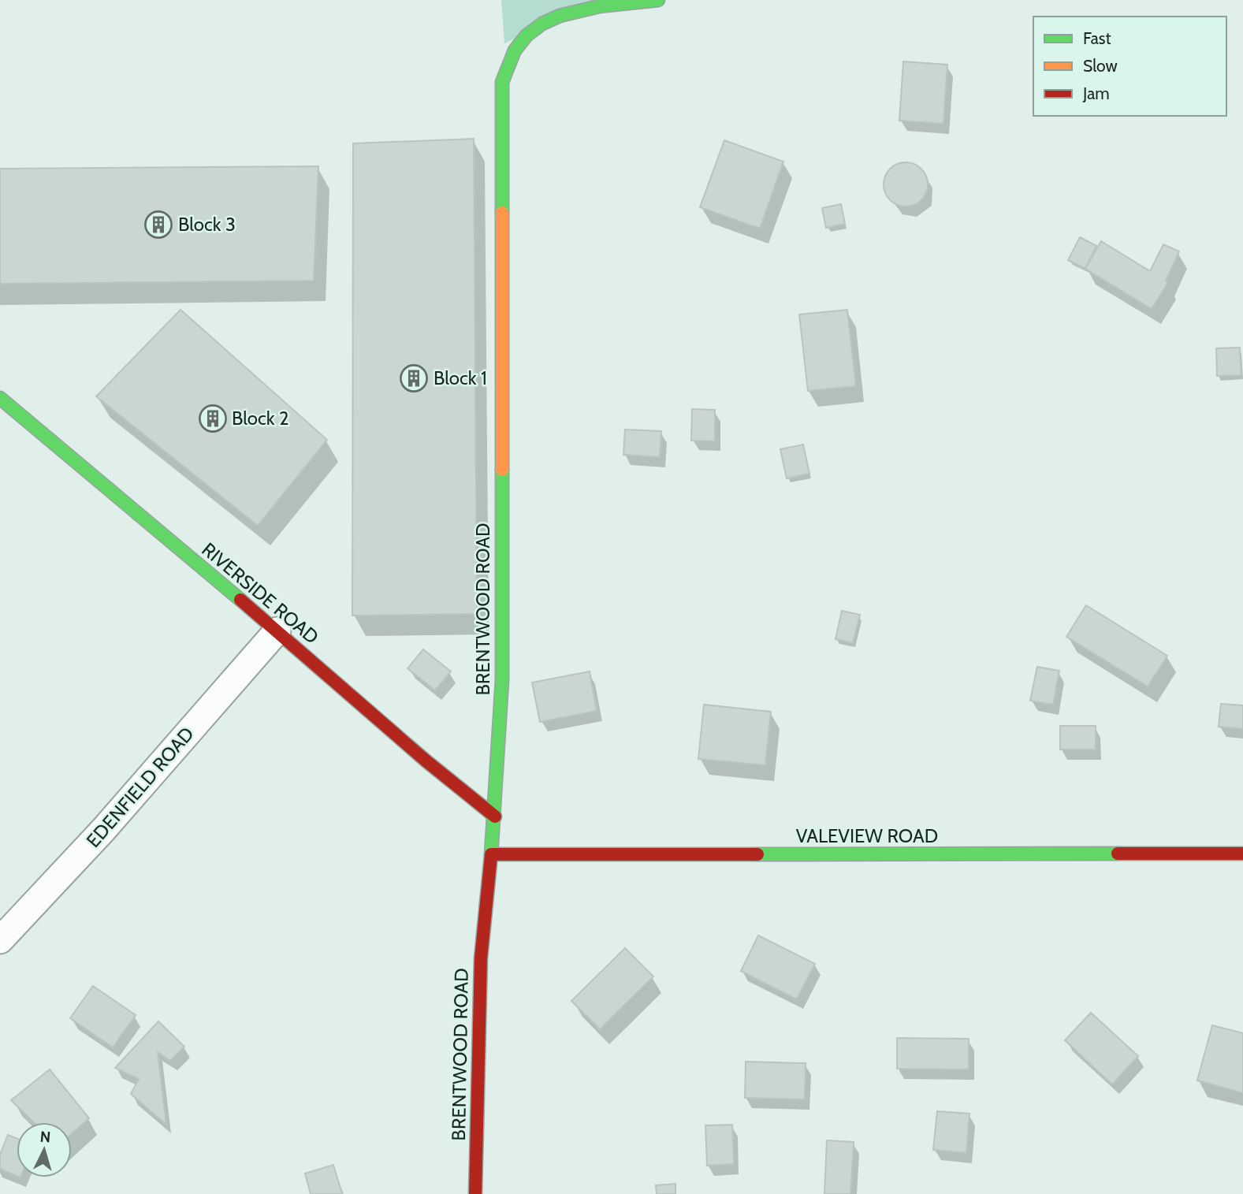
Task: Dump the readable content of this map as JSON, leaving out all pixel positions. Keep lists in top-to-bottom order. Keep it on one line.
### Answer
{"streets":{"street":["RIVERSIDE ROAD","BRENTWOOD ROAD","EDENFIELD ROAD","VALEVIEW ROAD"]},"crossings":[["RIVERSIDE ROAD","BRENTWOOD ROAD"],["RIVERSIDE ROAD","EDENFIELD ROAD"],["BRENTWOOD ROAD","VALEVIEW ROAD"]],"places":{"building":["Block 3","Block 1","Block 2"]},"legend":["Fast","Slow","Jam"],"north":"top"}
